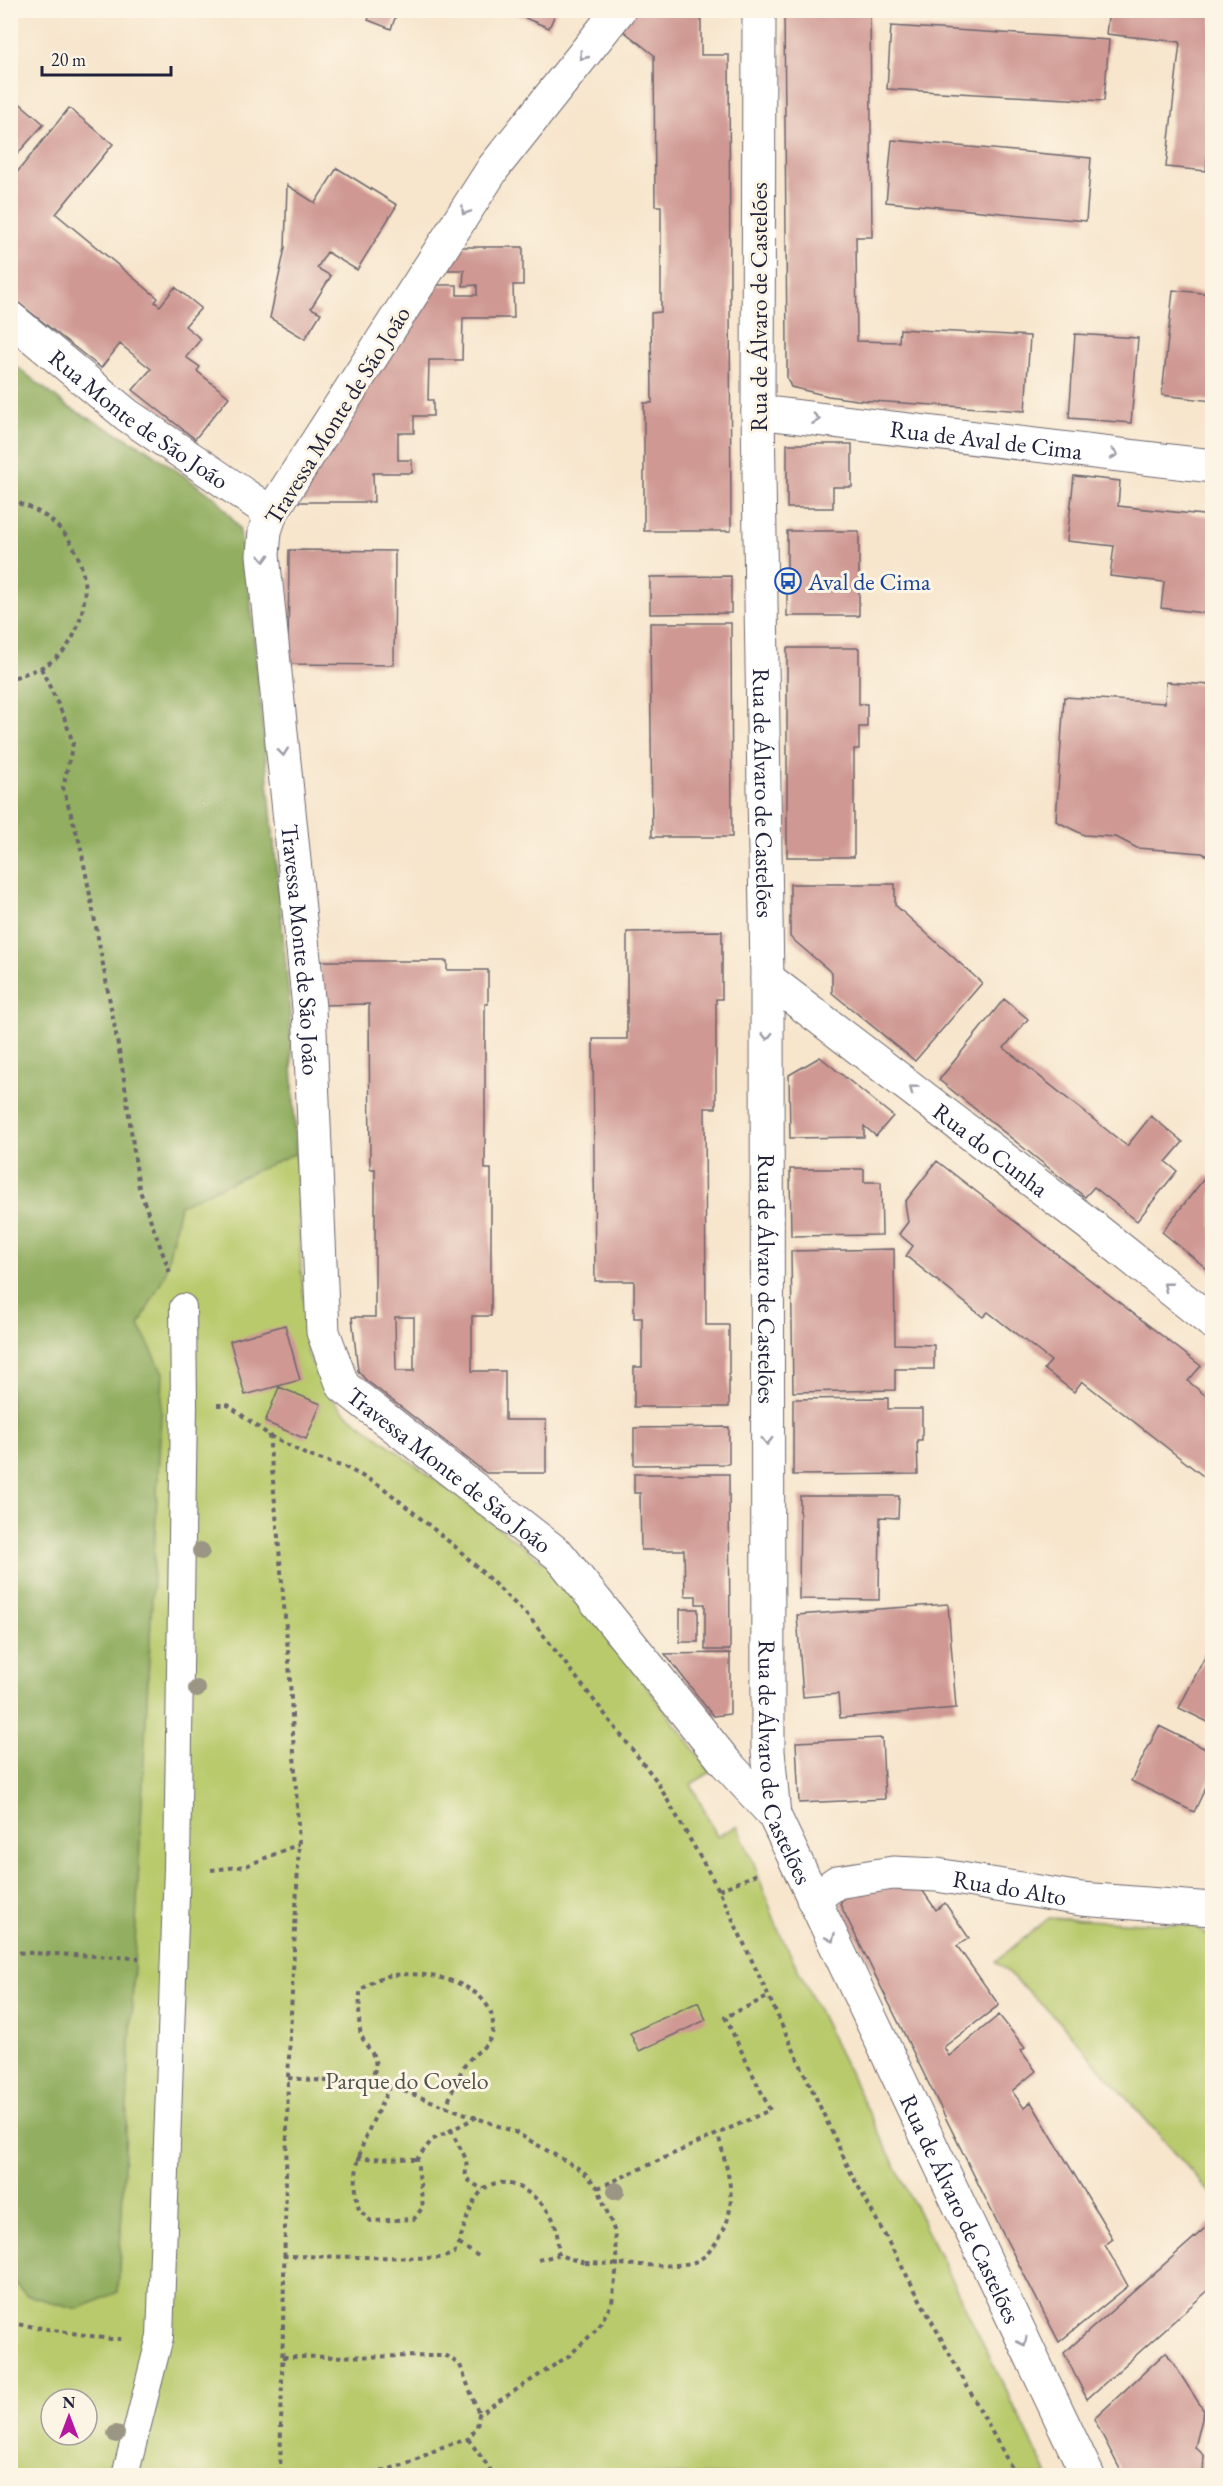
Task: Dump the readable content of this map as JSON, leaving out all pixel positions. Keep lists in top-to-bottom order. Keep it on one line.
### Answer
{"streets":{"street":["Rua de Álvaro de Castelões","Travessa Monte de São João","Rua Monte de São João","Rua de Aval de Cima","Rua do Cunha","Rua do Alto"]},"crossings":[["Rua de Álvaro de Castelões","Travessa Monte de São João"],["Rua de Álvaro de Castelões","Rua de Aval de Cima"],["Rua de Álvaro de Castelões","Rua do Cunha"],["Rua de Álvaro de Castelões","Rua do Alto"],["Travessa Monte de São João","Rua Monte de São João"]],"one_way":["Rua de Álvaro de Castelões","Travessa Monte de São João","Rua de Aval de Cima","Rua do Cunha"],"parks":["Parque do Covelo"],"places":{"bus stop":["Aval de Cima"]},"scale_bar":"20 m","north":"top"}
